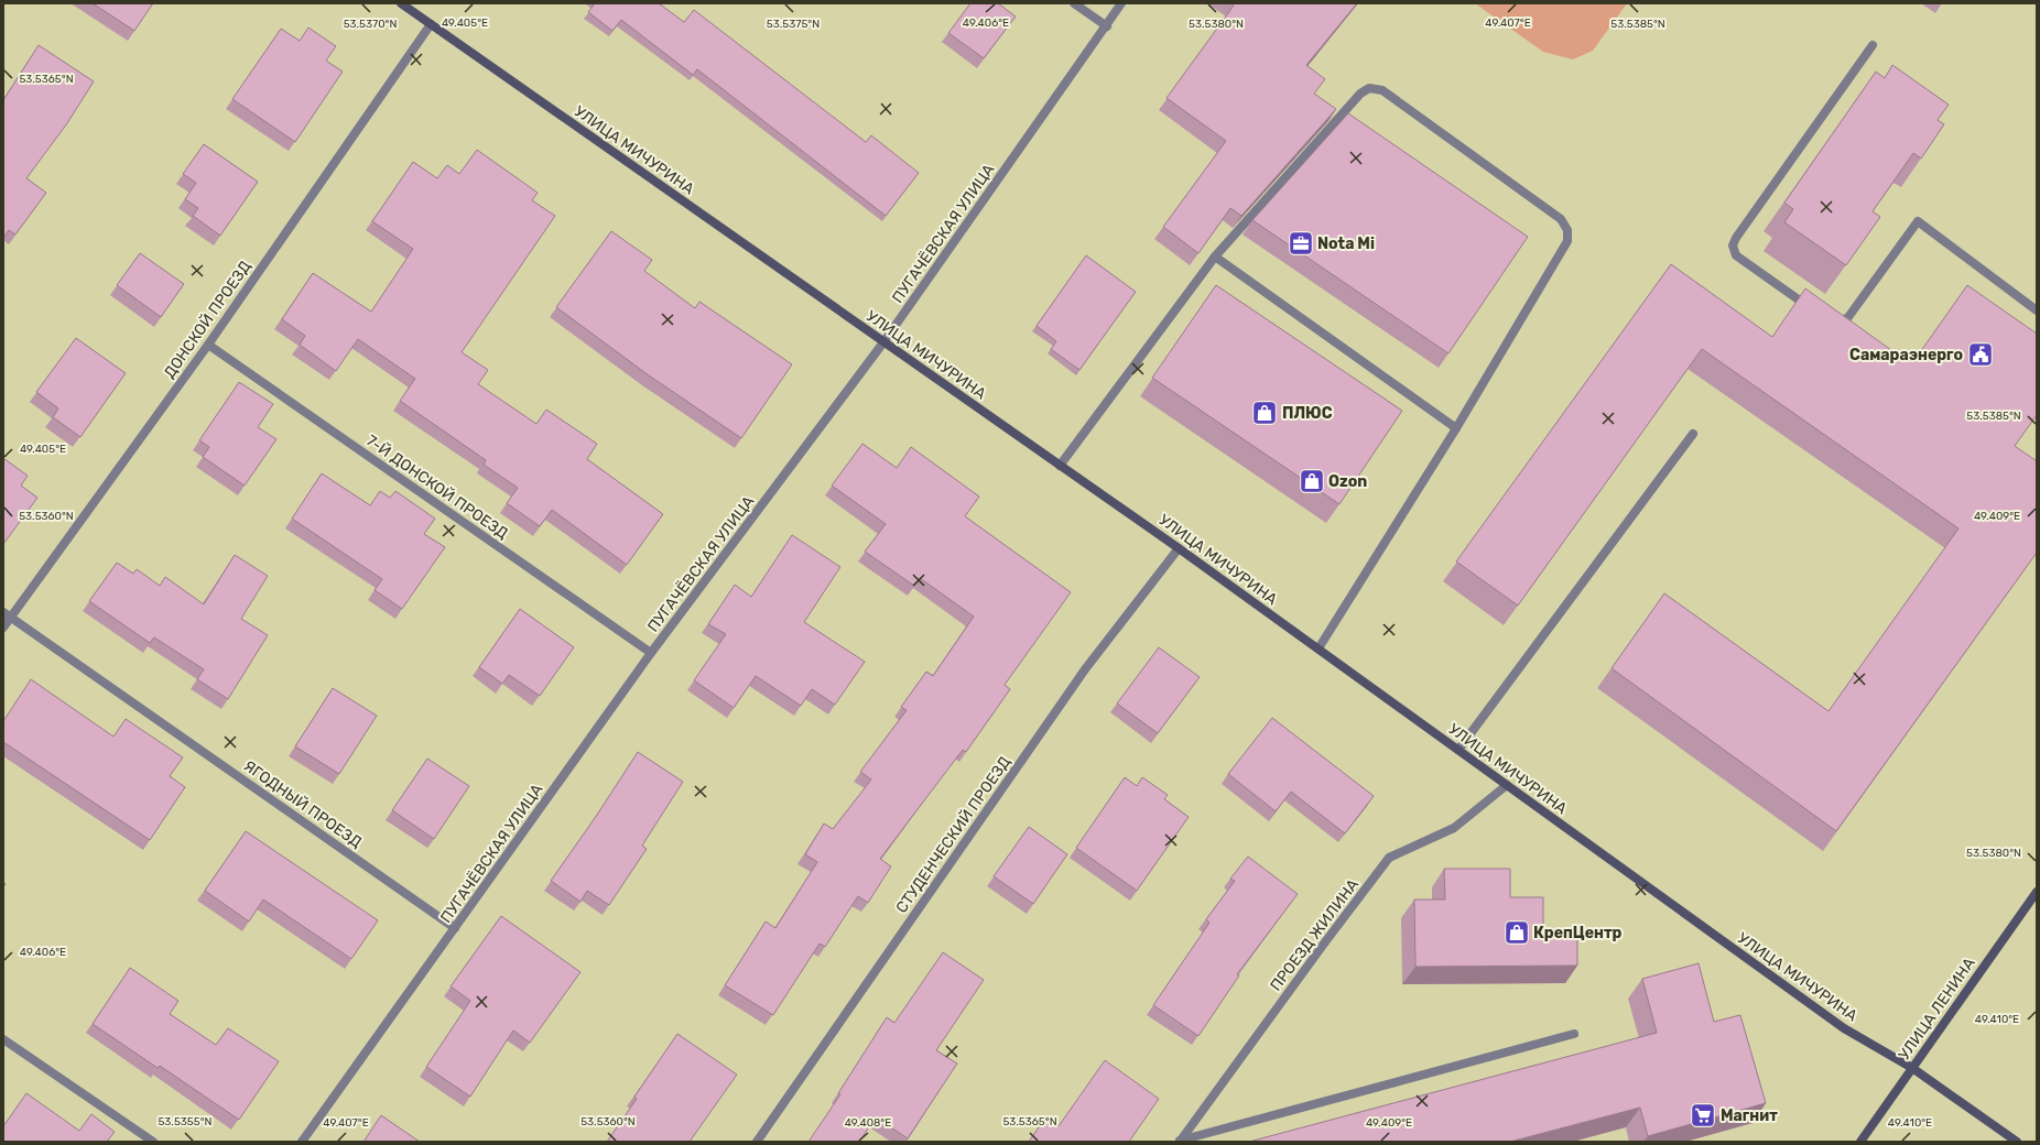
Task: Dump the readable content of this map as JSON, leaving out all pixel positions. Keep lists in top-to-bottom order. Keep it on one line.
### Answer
{"streets":{"main road":["УЛИЦА МИЧУРИНА","УЛИЦА ЛЕНИНА"],"street":["ПУГАЧЁВСКАЯ УЛИЦА","ДОНСКОЙ ПРОЕЗД","7-Й ДОНСКОЙ ПРОЕЗД","ЯГОДНЫЙ ПРОЕЗД","СТУДЕНЧЕСКИЙ ПРОЕЗД","ПРОЕЗД ЖИЛИНА"]},"crossings":[["УЛИЦА МИЧУРИНА","ПУГАЧЁВСКАЯ УЛИЦА"],["УЛИЦА МИЧУРИНА","ДОНСКОЙ ПРОЕЗД"],["УЛИЦА МИЧУРИНА","СТУДЕНЧЕСКИЙ ПРОЕЗД"],["УЛИЦА МИЧУРИНА","ПРОЕЗД ЖИЛИНА"],["УЛИЦА МИЧУРИНА","УЛИЦА ЛЕНИНА"],["ПУГАЧЁВСКАЯ УЛИЦА","7-Й ДОНСКОЙ ПРОЕЗД"],["ПУГАЧЁВСКАЯ УЛИЦА","ЯГОДНЫЙ ПРОЕЗД"],["ДОНСКОЙ ПРОЕЗД","7-Й ДОНСКОЙ ПРОЕЗД"],["ДОНСКОЙ ПРОЕЗД","ЯГОДНЫЙ ПРОЕЗД"]],"places":{"office":["Nota Mi"],"public building":["Самараэнерго"],"shop":["ПЛЮС","Ozon","КрепЦентр"],"supermarket":["Магнит"]},"coordinates":["49.405°E","49.406°E","49.407°E","53.5370°N","53.5375°N","53.5380°N","53.5385°N","53.5365°N","53.5360°N","49.409°E","49.410°E","53.5355°N","49.408°E"]}
